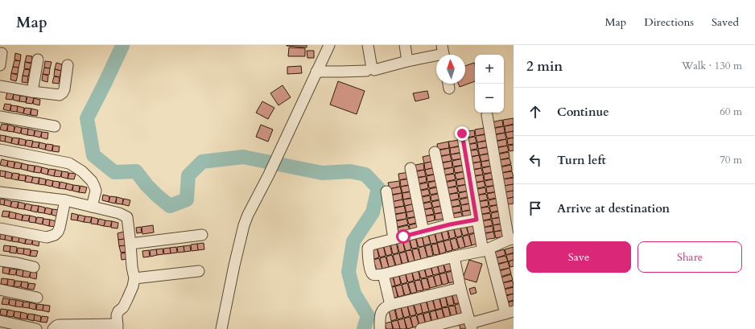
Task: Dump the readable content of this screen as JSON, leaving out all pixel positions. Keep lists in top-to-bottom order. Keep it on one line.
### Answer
{"north":"top","page":{"header":"Map","nav":["Map","Directions","Saved"],"heading":["2 min","Walk · 130 m"],"map_buttons":["+","−"],"list":[["Continue","60 m"],["Turn left","70 m"],"Arrive at destination"],"buttons":["Save","Share"]}}
